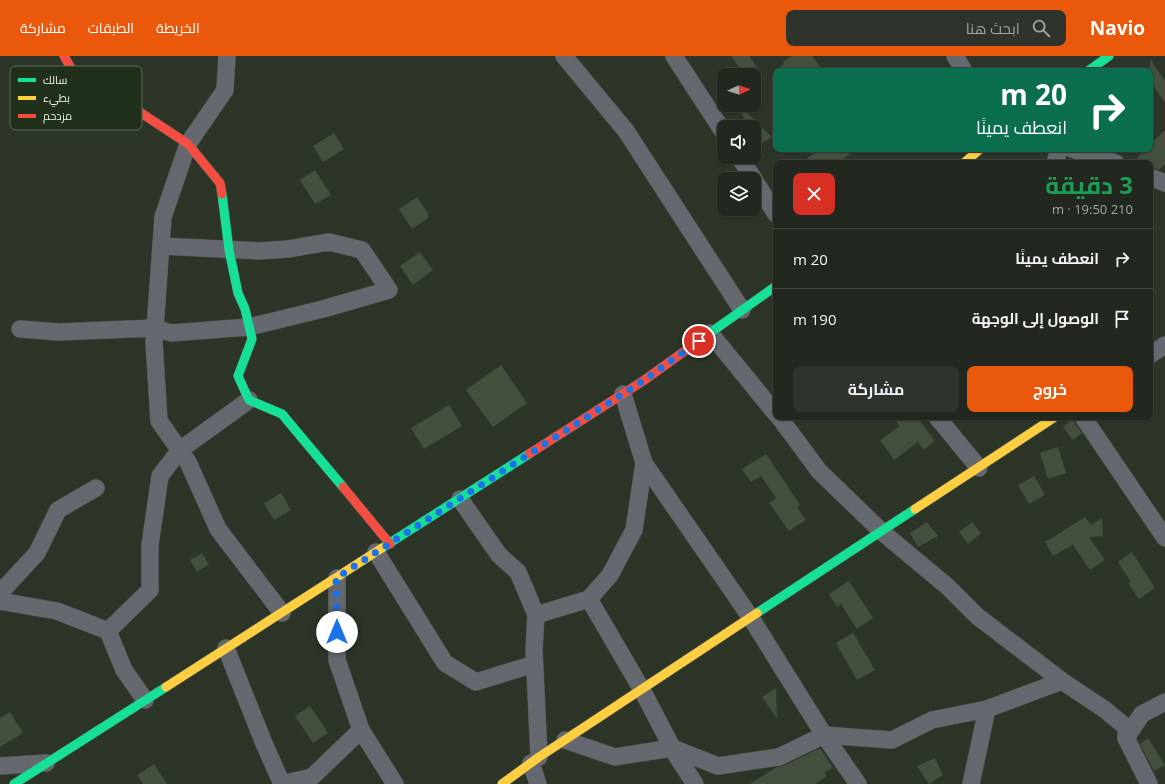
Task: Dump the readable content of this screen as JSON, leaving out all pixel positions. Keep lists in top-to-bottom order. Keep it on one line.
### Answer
{"legend":["سالك","بطيء","مزدحم"],"north":"right","page":{"header":"Navio","search":"ابحث هنا","nav":["الخريطة","الطبقات","مشاركة"],"turn":["20 m","انعطف يمينًا"],"heading":["3 دقيقة","210 m · 19:50"],"list":[{"name":"انعطف يمينًا","value":"20 m"},{"name":"الوصول إلى الوجهة","value":"190 m"}],"buttons":["خروج","مشاركة"]}}
